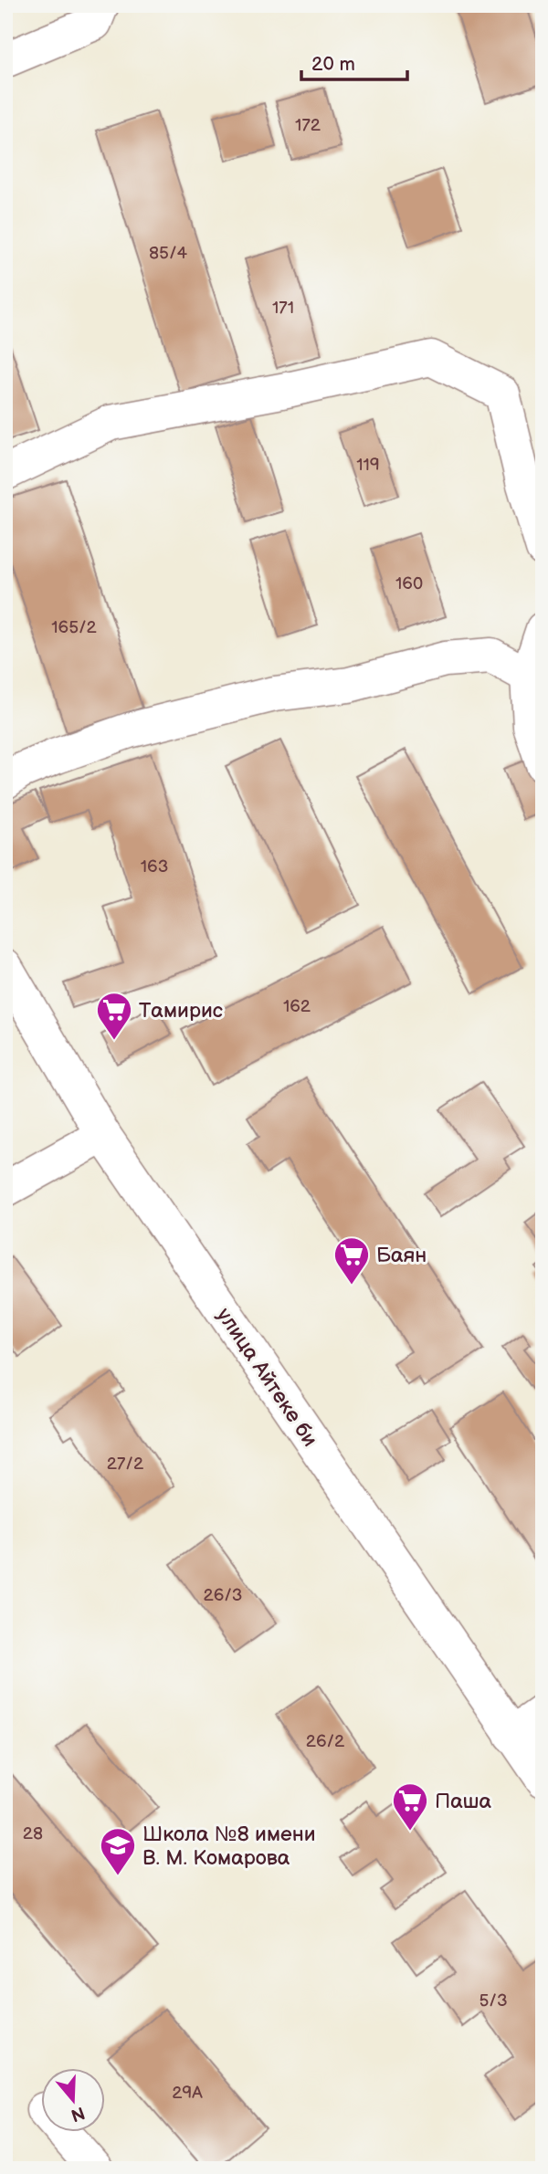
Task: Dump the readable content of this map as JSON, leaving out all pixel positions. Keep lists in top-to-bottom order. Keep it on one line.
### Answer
{"streets":{"street":["улица Айтеке би"]},"places":{"supermarket":["Тамирис","Баян","Паша"],"school or university":["Школа №8 имени В. М. Комарова"]},"house_numbers":["172","85/4","171","119","160","165/2","163","162","27/2","26/3","26/2","28","5/3","29А"],"scale_bar":"20 m","north":"bottom"}
